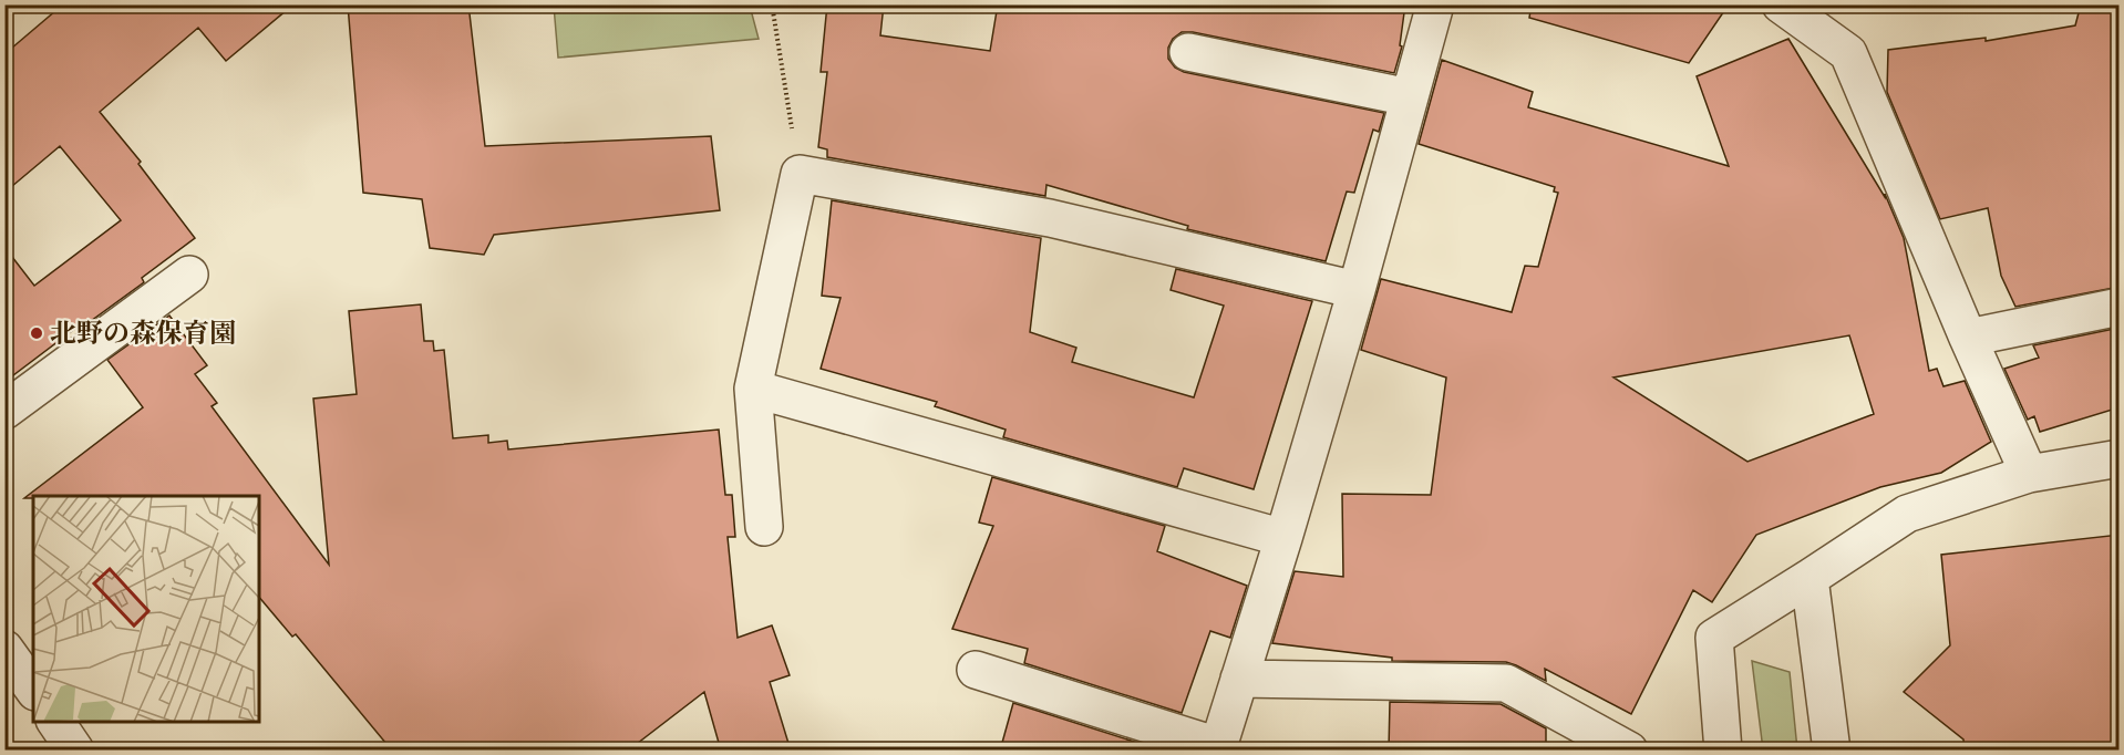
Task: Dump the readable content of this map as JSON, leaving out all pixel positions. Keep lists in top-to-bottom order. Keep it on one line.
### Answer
{"places":["北野の森保育園"]}
